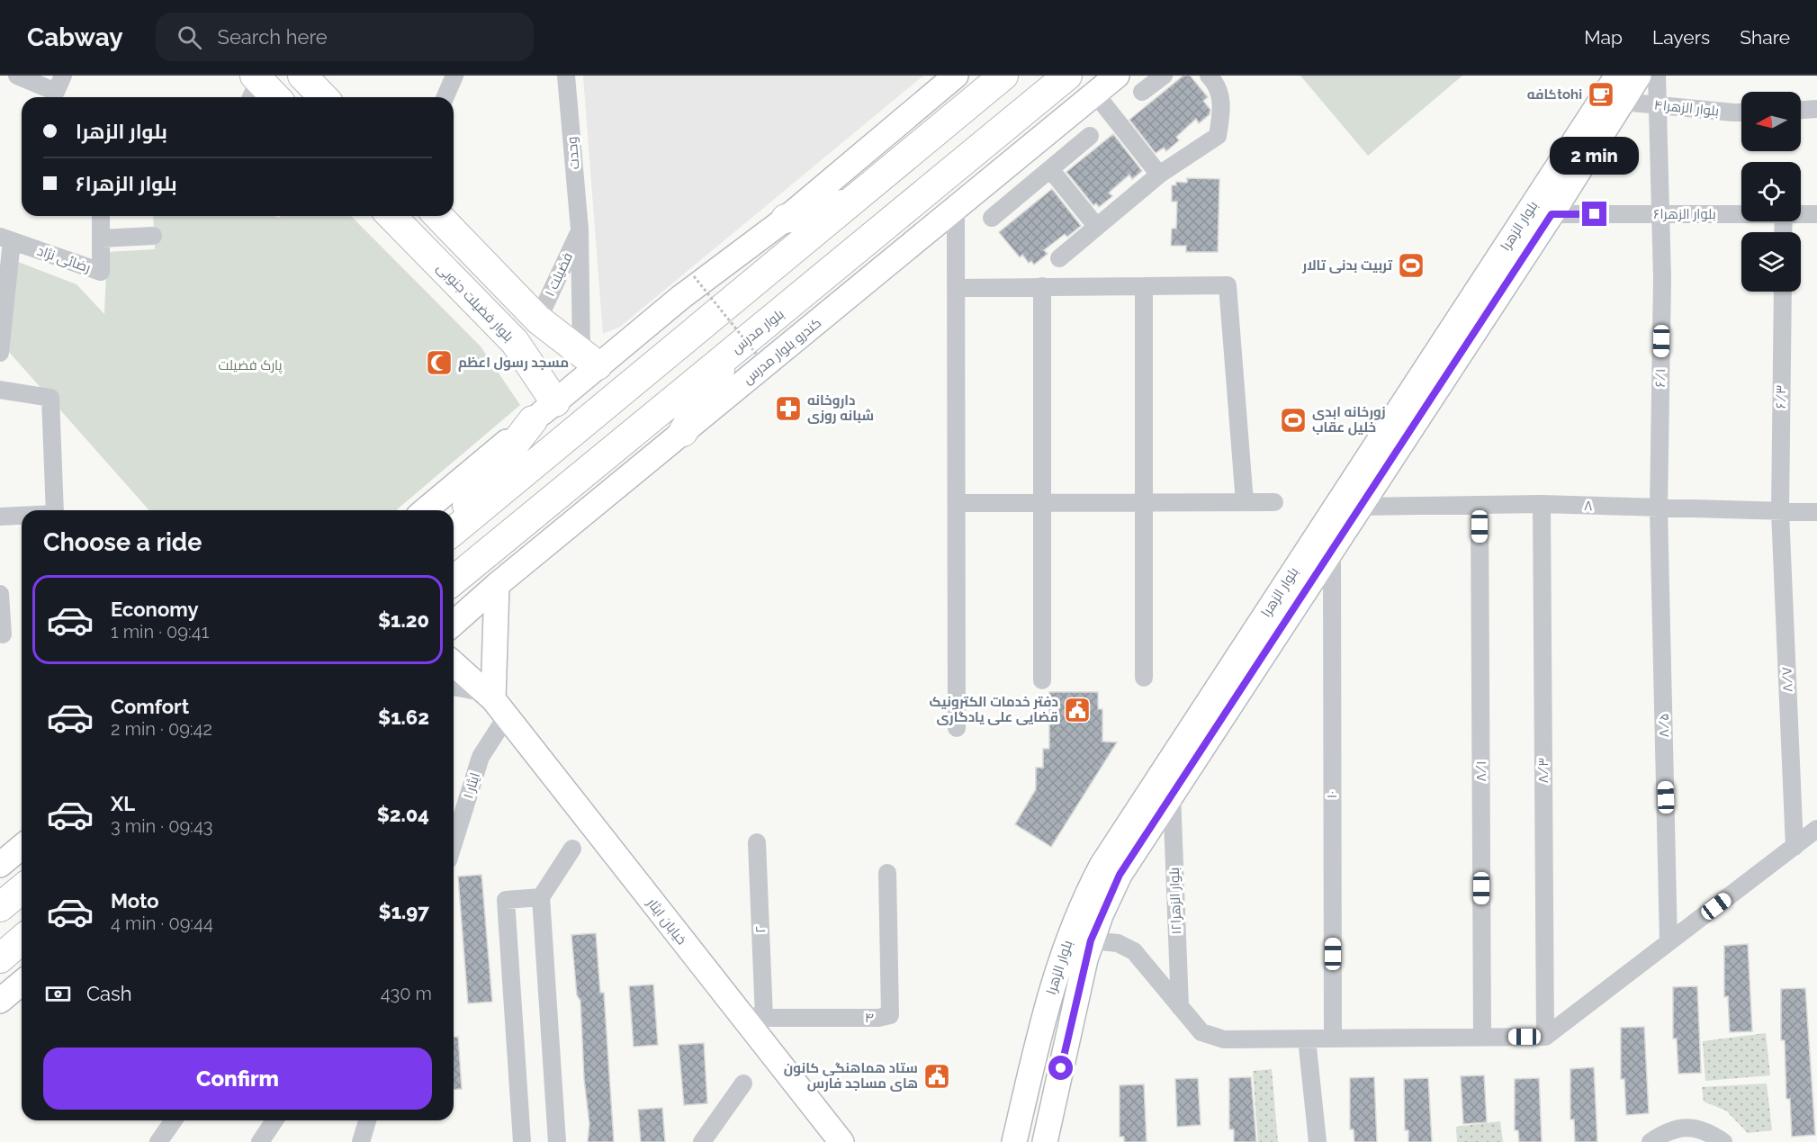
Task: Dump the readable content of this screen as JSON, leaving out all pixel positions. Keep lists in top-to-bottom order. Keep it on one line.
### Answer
{"streets":{"main road":["بلوار الزهرا","بلوار فضیلت جنوبی","بلوار مدرس","کندرو بلوار مدرس","خیابان ایثار"],"street":["بلوار الزهرا۴","وحدت","بلوار الزهرا۶","رضائی نژاد","فضیلت ۱","۶/۱","۶/۳","۸","۸/۷","۸/۵","۸/۳","۸/۱","ایثار ۱","۱۰","بلوار الزهرا۱۲","۲","۴"]},"crossings":[["بلوار الزهرا۴","بلوار الزهرا"],["بلوار الزهرا۴","۶/۱"],["وحدت","فضیلت ۱"],["بلوار الزهرا۶","بلوار الزهرا"],["بلوار الزهرا۶","۶/۱"],["بلوار الزهرا","۸"],["بلوار الزهرا","۱۰"],["بلوار الزهرا","بلوار الزهرا۱۲"],["۶/۱","۸"],["۶/۱","۸/۵"],["۶/۳","۸"],["۶/۳","۸/۷"],["۸","۸/۷"],["۸","۸/۵"],["۸","۸/۳"],["۸","۸/۱"],["ایثار ۱","خیابان ایثار"],["خیابان ایثار","۴"],["۲","۴"]],"parks":["پارک فضیلت"],"places":{"cafe":["کافهtohi"],"sports":["تربیت بدنی تالار","زورخانه ابدی خلیل عقاب"],"mosque":["مسجد رسول اعظم"],"pharmacy":["داروخانه شبانه روزی"],"public building":["دفتر خدمات الکترونیک قضایی علی یادگاری","ستاد هماهنگی کانون های مساجد فارس"]},"north":"left","page":{"header":"Cabway","search":"Search here","nav":["Map","Layers","Share"],"banner":["بلوار الزهرا","بلوار الزهرا۶"],"bubble":"2 min","heading":"Choose a ride","list":[{"name":"Economy","note":"1 min · 09:41","value":"$1.20"},{"name":"Comfort","note":"2 min · 09:42","value":"$1.62"},{"name":"XL","note":"3 min · 09:43","value":"$2.04"},{"name":"Moto","note":"4 min · 09:44","value":"$1.97"}],"pay":["Cash","430 m"],"buttons":"Confirm"}}
